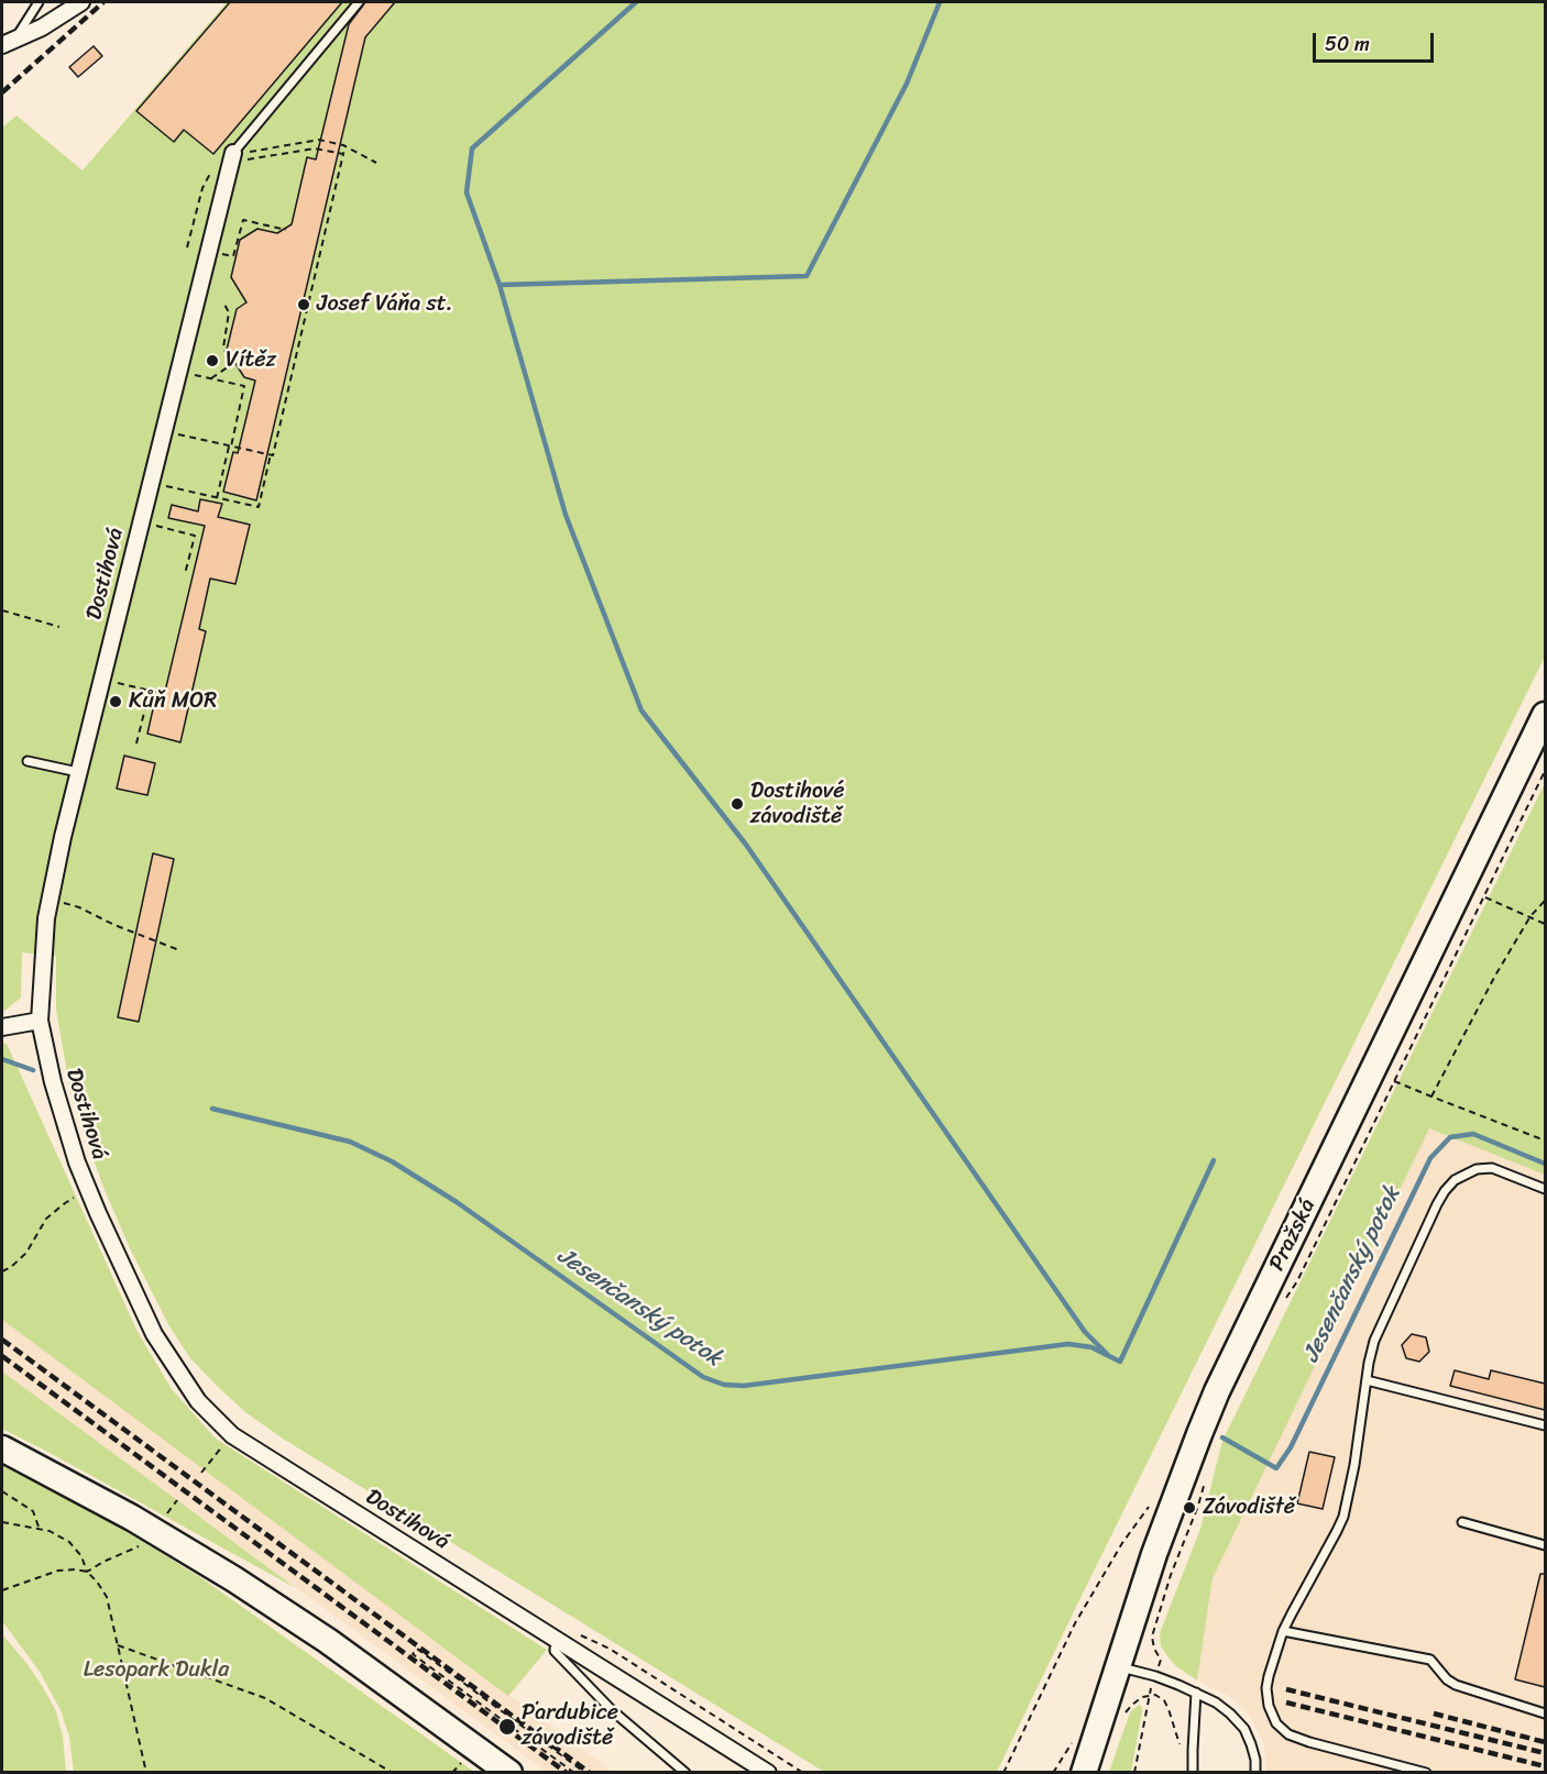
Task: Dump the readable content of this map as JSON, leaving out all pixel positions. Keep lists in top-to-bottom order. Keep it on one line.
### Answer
{"streets":{"main road":["Pražská"],"street":["Dostihová"]},"water":["Jesenčanský potok"],"parks":["Lesopark Dukla"],"places":["Josef Váňa st.","Vítěz","Kůň MOR","Dostihové závodiště","Závodiště","Pardubice závodiště"],"scale_bar":"50 m"}
